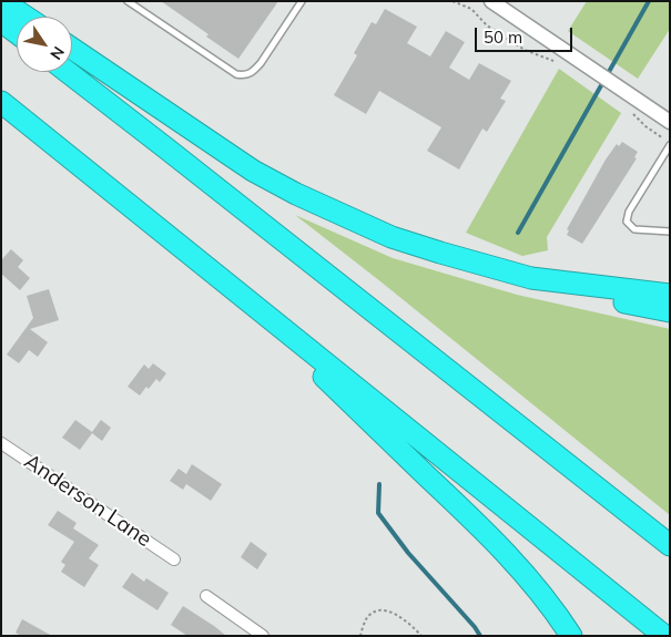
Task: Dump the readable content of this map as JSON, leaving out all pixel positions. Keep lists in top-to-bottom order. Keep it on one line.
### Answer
{"streets":{"street":["Anderson Lane"]},"scale_bar":"50 m","north":"bottom right"}
